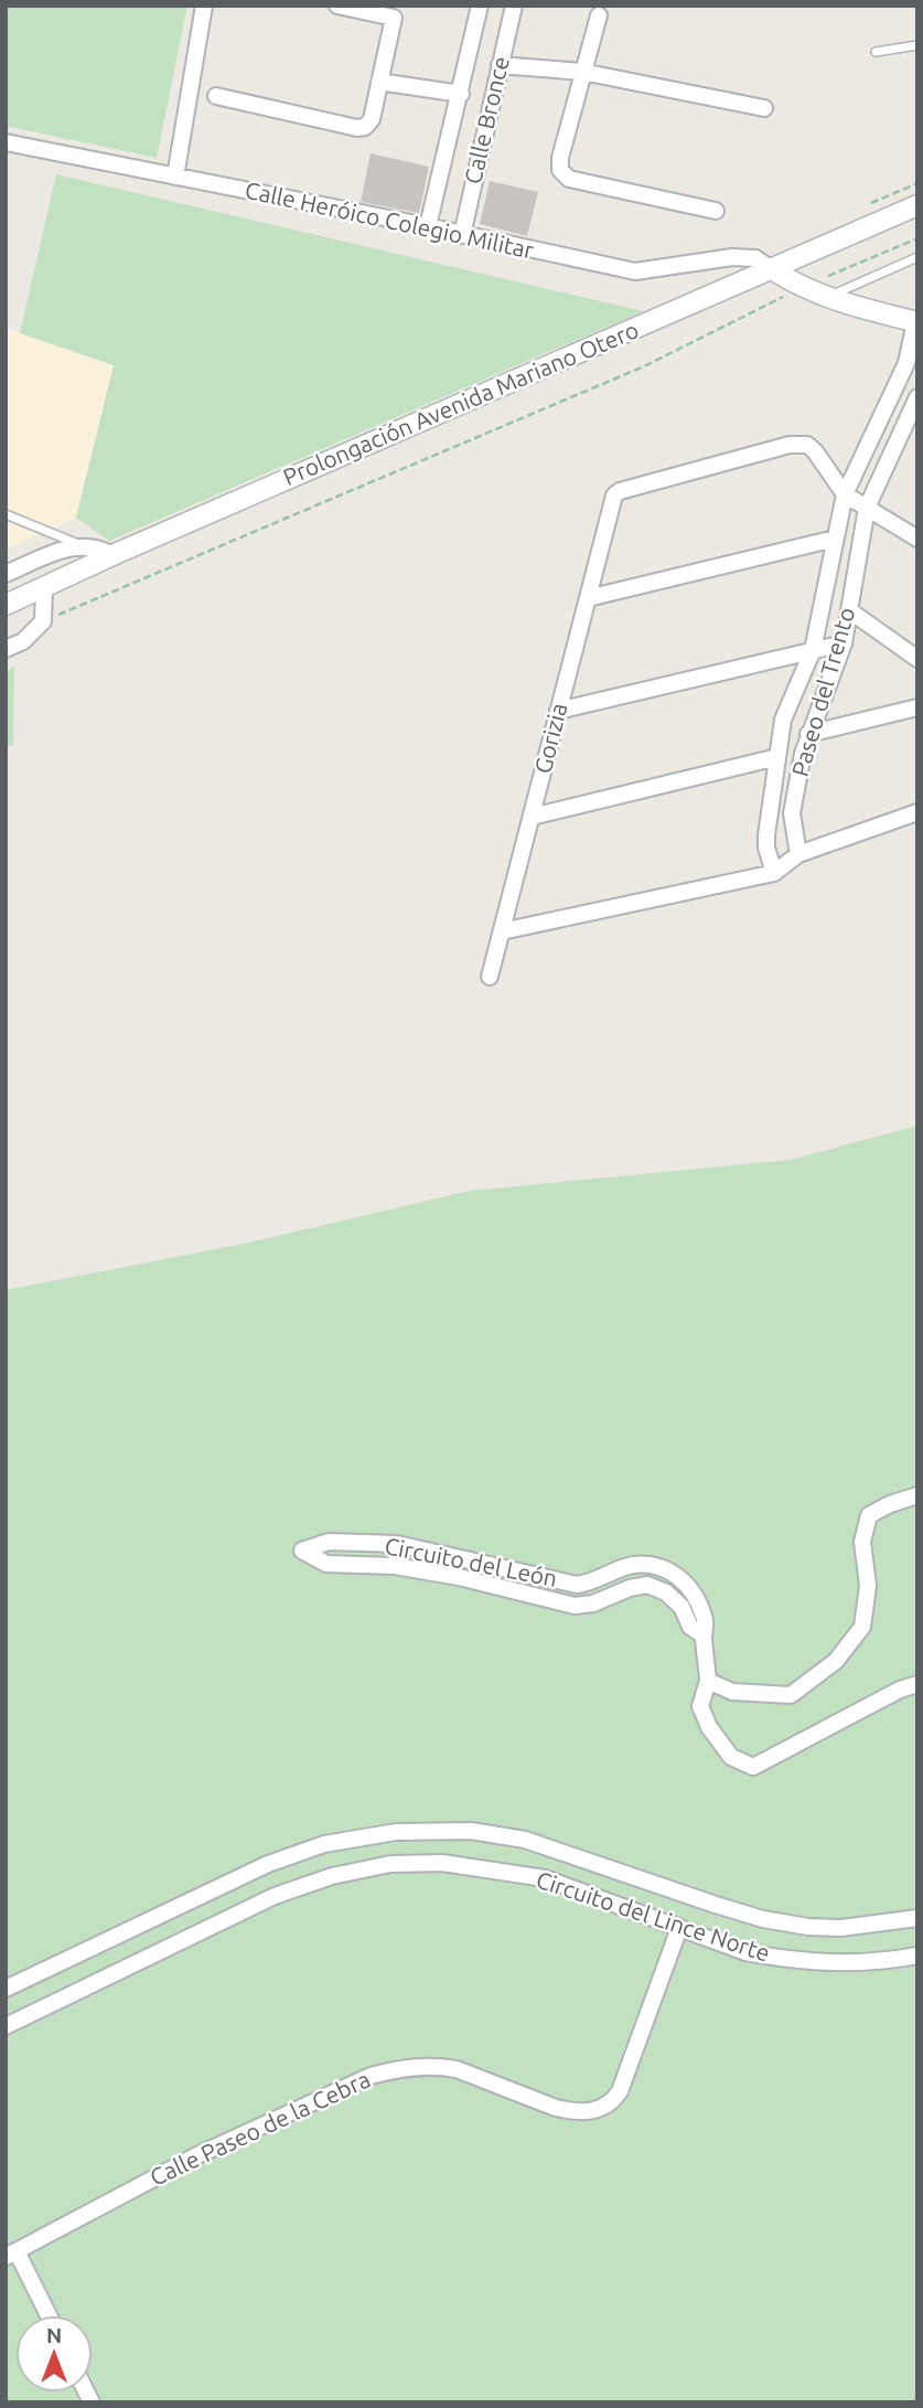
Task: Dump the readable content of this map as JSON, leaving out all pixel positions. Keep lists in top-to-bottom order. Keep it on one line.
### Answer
{"streets":{"street":["Calle Bronce","Calle Heróico Colegio Militar","Prolongación Avenida Mariano Otero","Paseo del Trento","Gorizia","Circuito del León","Circuito del Lince Norte","Calle Paseo de la Cebra"]},"crossings":[["Calle Bronce","Calle Heróico Colegio Militar"],["Calle Heróico Colegio Militar","Prolongación Avenida Mariano Otero"],["Paseo del Trento","Gorizia"],["Circuito del Lince Norte","Calle Paseo de la Cebra"]],"north":"top"}
